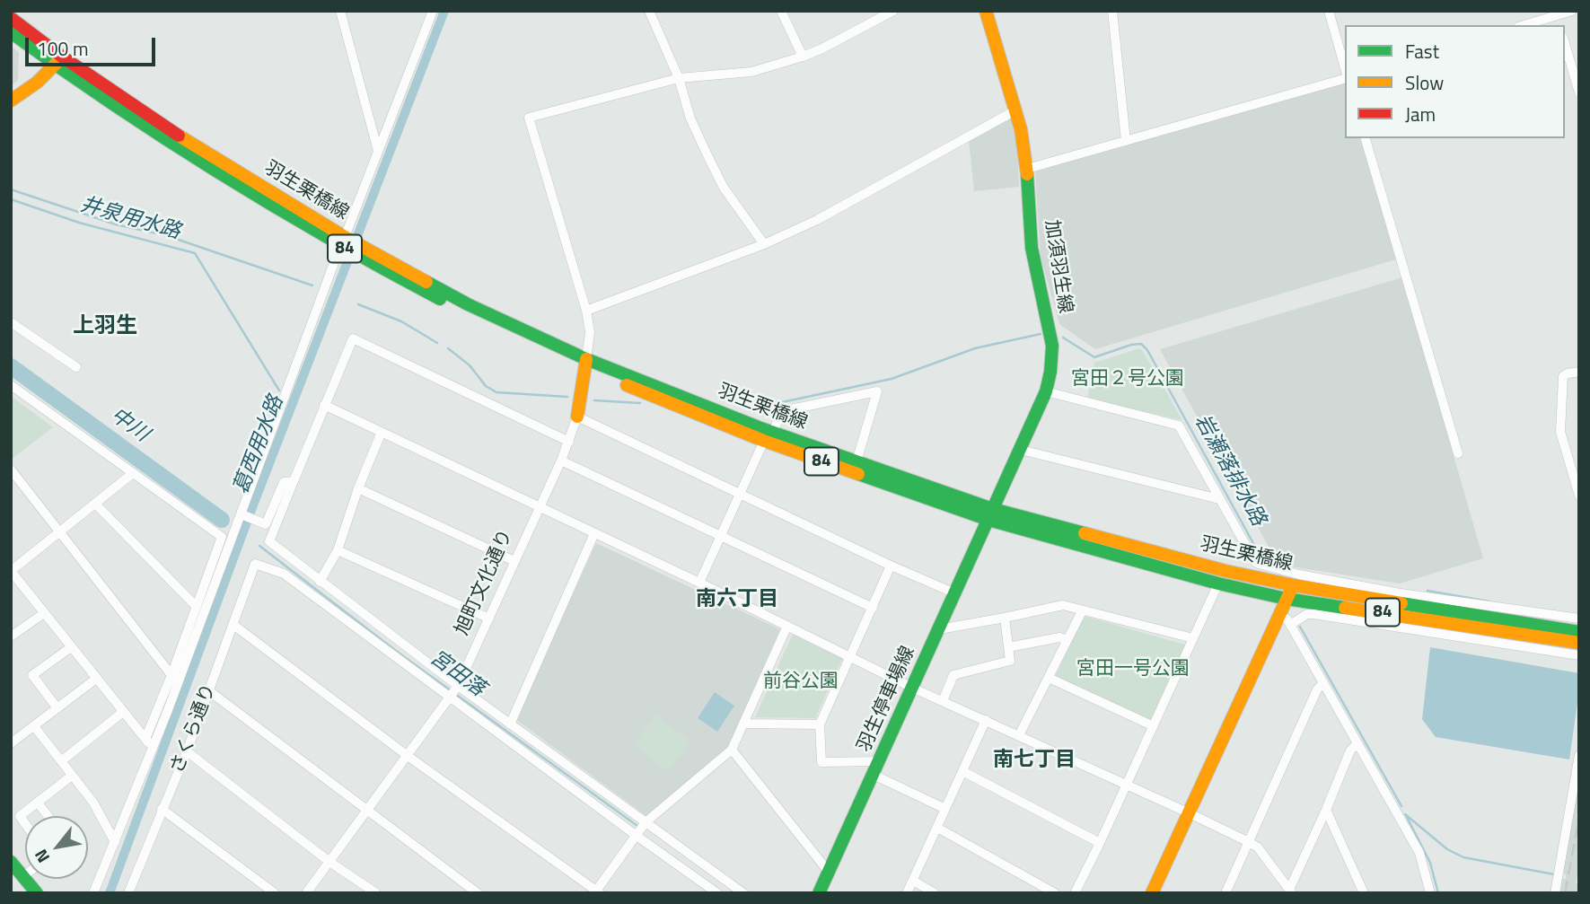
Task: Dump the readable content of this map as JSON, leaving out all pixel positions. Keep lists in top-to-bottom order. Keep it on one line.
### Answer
{"streets":{"main road":["羽生栗橋線","84","加須羽生線","旭町文化通り","羽生停車場線"],"street":["さくら通り"]},"crossings":[["羽生栗橋線","加須羽生線"],["羽生栗橋線","旭町文化通り"],["羽生栗橋線","羽生停車場線"],["加須羽生線","羽生停車場線"],["旭町文化通り","さくら通り"]],"districts":["上羽生","南六丁目","南七丁目"],"water":["井泉用水路","中川","葛西用水路","岩瀬落排水路","宮田落"],"parks":["宮田２号公園","宮田一号公園","前谷公園"],"legend":["Fast","Slow","Jam"],"scale_bar":"100 m","north":"bottom left"}
